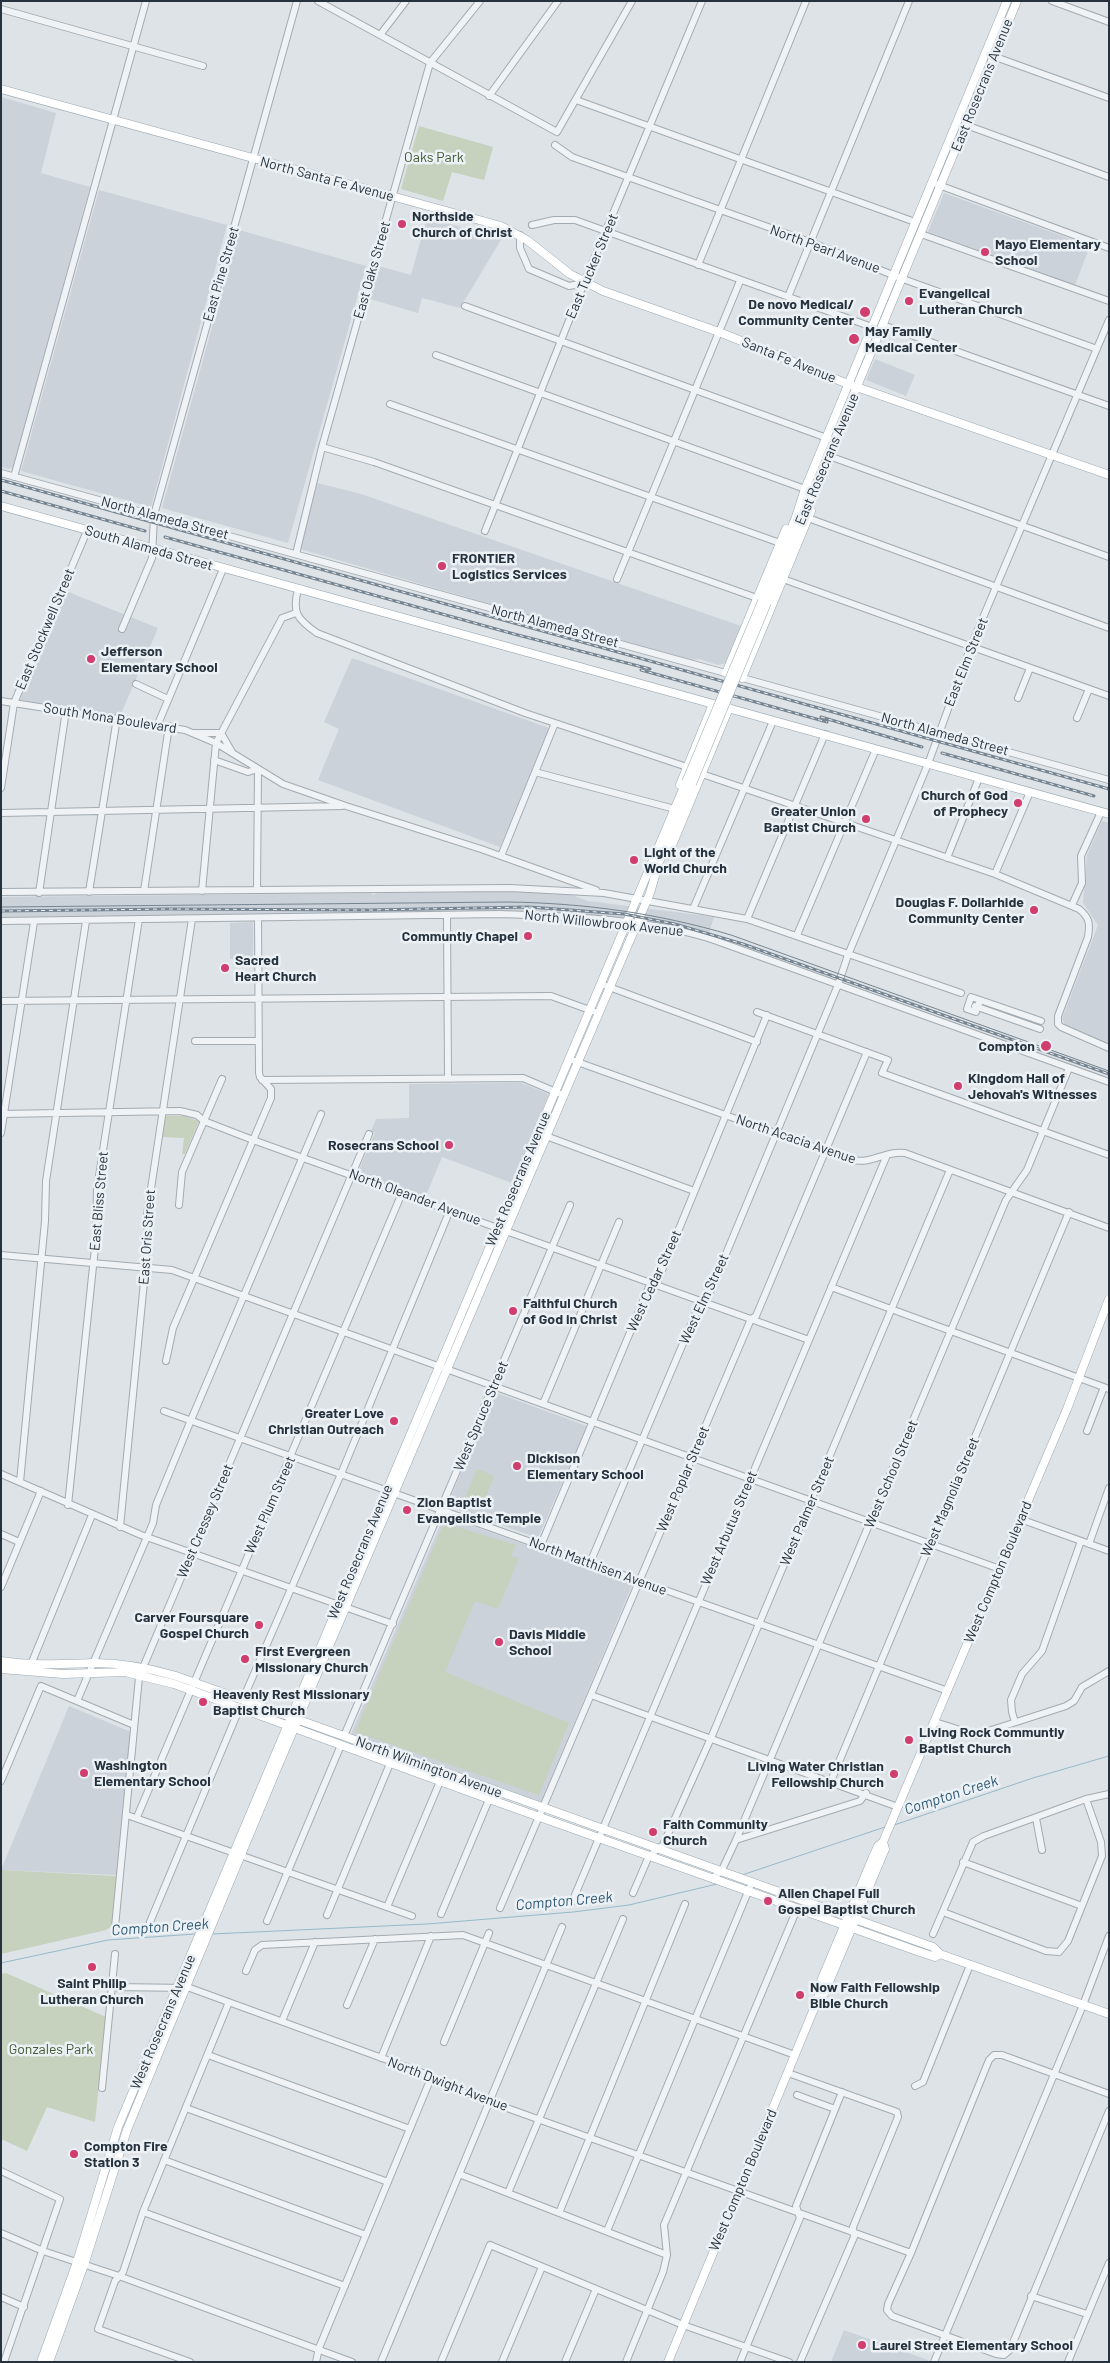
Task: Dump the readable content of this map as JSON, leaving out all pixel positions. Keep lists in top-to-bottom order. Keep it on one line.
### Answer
{"streets":{"main road":["East Rosecrans Avenue","North Santa Fe Avenue","Santa Fe Avenue","South Alameda Street","West Rosecrans Avenue","West Compton Boulevard","North Wilmington Avenue"],"street":["North Pearl Avenue","East Tucker Street","East Oaks Street","East Pine Street","North Alameda Street","East Stockwell Street","East Elm Street","South Mona Boulevard","North Willowbrook Avenue","North Acacia Avenue","North Oleander Avenue","East Bliss Street","East Oris Street","West Cedar Street","West Elm Street","West Spruce Street","West School Street","West Poplar Street","West Magnolia Street","West Plum Street","West Palmer Street","West Cressey Street","West Arbutus Street","North Matthisen Avenue","North Dwight Avenue"]},"crossings":[["East Rosecrans Avenue","North Pearl Avenue"],["East Rosecrans Avenue","Santa Fe Avenue"],["East Rosecrans Avenue","North Willowbrook Avenue"],["East Rosecrans Avenue","West Rosecrans Avenue"],["North Santa Fe Avenue","East Tucker Street"],["North Santa Fe Avenue","East Oaks Street"],["North Santa Fe Avenue","East Pine Street"],["North Santa Fe Avenue","Santa Fe Avenue"],["North Pearl Avenue","East Tucker Street"],["North Pearl Avenue","East Elm Street"],["East Tucker Street","Santa Fe Avenue"],["East Oaks Street","North Alameda Street"],["East Pine Street","North Alameda Street"],["East Pine Street","South Alameda Street"],["Santa Fe Avenue","East Elm Street"],["North Alameda Street","East Elm Street"],["South Alameda Street","East Stockwell Street"],["East Stockwell Street","South Mona Boulevard"],["East Elm Street","North Willowbrook Avenue"],["East Elm Street","West Elm Street"],["South Mona Boulevard","North Willowbrook Avenue"],["North Willowbrook Avenue","West Rosecrans Avenue"],["North Willowbrook Avenue","East Bliss Street"],["North Willowbrook Avenue","East Oris Street"],["North Willowbrook Avenue","West School Street"],["North Acacia Avenue","West Rosecrans Avenue"],["North Acacia Avenue","West Cedar Street"],["North Acacia Avenue","West Elm Street"],["North Acacia Avenue","West School Street"],["North Acacia Avenue","West Poplar Street"],["North Acacia Avenue","West Magnolia Street"],["North Acacia Avenue","West Palmer Street"],["North Acacia Avenue","West Arbutus Street"],["West Rosecrans Avenue","North Oleander Avenue"],["West Rosecrans Avenue","North Matthisen Avenue"],["West Rosecrans Avenue","North Wilmington Avenue"],["West Rosecrans Avenue","North Dwight Avenue"],["North Oleander Avenue","East Bliss Street"],["North Oleander Avenue","East Oris Street"],["North Oleander Avenue","West Cedar Street"],["North Oleander Avenue","West Elm Street"],["North Oleander Avenue","West Spruce Street"],["North Oleander Avenue","West Poplar Street"],["North Oleander Avenue","West Plum Street"],["North Oleander Avenue","West Cressey Street"],["North Oleander Avenue","West Arbutus Street"],["West Cedar Street","North Matthisen Avenue"],["West Elm Street","North Matthisen Avenue"],["West Spruce Street","North Matthisen Avenue"],["West Spruce Street","North Wilmington Avenue"],["West School Street","North Matthisen Avenue"],["West School Street","North Wilmington Avenue"],["West Poplar Street","North Matthisen Avenue"],["West Poplar Street","North Wilmington Avenue"],["West Magnolia Street","North Matthisen Avenue"],["West Plum Street","North Matthisen Avenue"],["West Plum Street","North Wilmington Avenue"],["West Palmer Street","North Matthisen Avenue"],["West Palmer Street","North Wilmington Avenue"],["West Cressey Street","North Matthisen Avenue"],["West Cressey Street","North Wilmington Avenue"],["West Arbutus Street","North Matthisen Avenue"],["West Arbutus Street","North Wilmington Avenue"],["North Matthisen Avenue","West Compton Boulevard"],["West Compton Boulevard","North Wilmington Avenue"],["West Compton Boulevard","North Dwight Avenue"]],"water":["Compton Creek"],"parks":["Oaks Park","Gonzales Park"],"places":["Northside Church of Christ","Mayo Elementary School","Evangelical Lutheran Church","De novo Medical/ Community Center","May Family Medical Center","FRONTIER Logistics Services","Jefferson Elementary School","Church of God of Prophecy","Greater Union Baptist Church","Light of the World Church","Douglas F. Dollarhide Community Center","Communtiy Chapel","Sacred Heart Church","Compton","Kingdom Hall of Jehovah's Witnesses","Rosecrans School","Faithful Church of God in Christ","Greater Love Christian Outreach","Dickison Elementary School","Zion Baptist Evangelistic Temple","Carver Foursquare Gospel Church","Davis Middle School","First Evergreen Missionary Church","Heavenly Rest Missionary Baptist Church","Living Rock Communtiy Baptist Church","Washington Elementary School","Living Water Christian Fellowship Church","Faith Community Church","Allen Chapel Full Gospel Baptist Church","Saint Philip Lutheran Church","Now Faith Fellowship Bible Church","Compton Fire Station 3","Laurel Street Elementary School"]}
